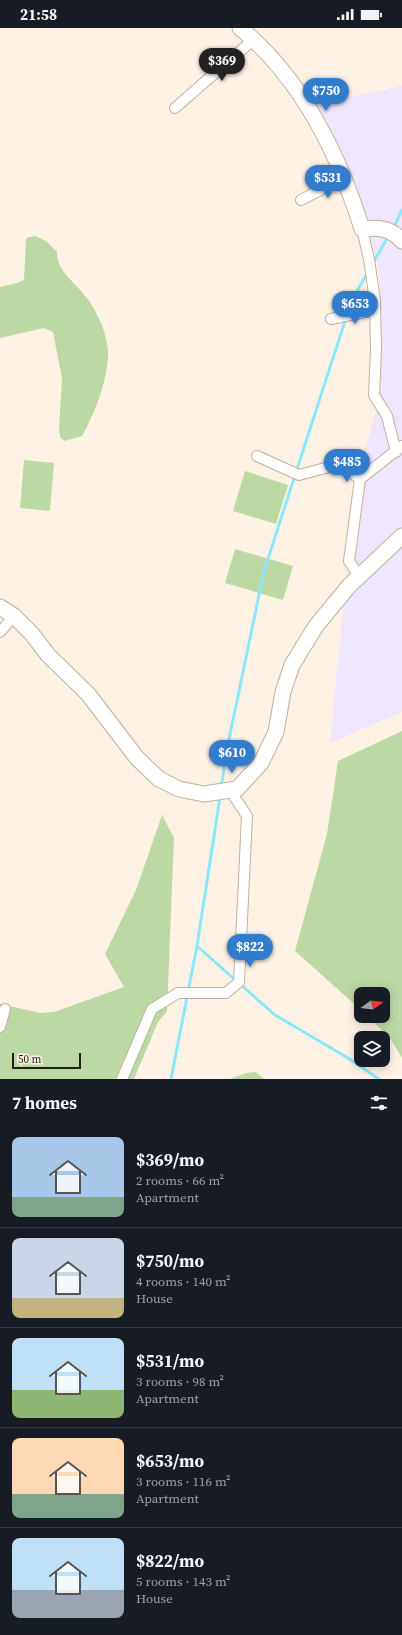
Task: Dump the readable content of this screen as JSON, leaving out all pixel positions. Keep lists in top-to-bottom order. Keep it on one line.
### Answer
{"scale_bar":"50 m","north":"right","page":{"status":"21:58","price":["$369","$750","$531","$653","$485","$610","$822"],"scale":"50 m","heading":"7 homes","list":[{"name":"$369/mo","note":"2 rooms · 66 m² · Apartment"},{"name":"$750/mo","note":"4 rooms · 140 m² · House"},{"name":"$531/mo","note":"3 rooms · 98 m² · Apartment"},{"name":"$653/mo","note":"3 rooms · 116 m² · Apartment"},{"name":"$822/mo","note":"5 rooms · 143 m² · House"}]}}
